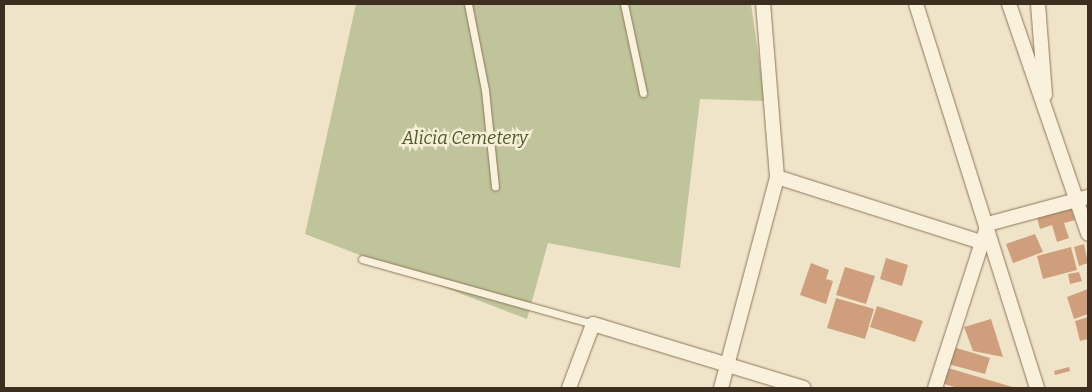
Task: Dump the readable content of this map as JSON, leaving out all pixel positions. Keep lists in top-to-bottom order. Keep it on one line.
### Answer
{"parks":["Alicia Cemetery"]}
